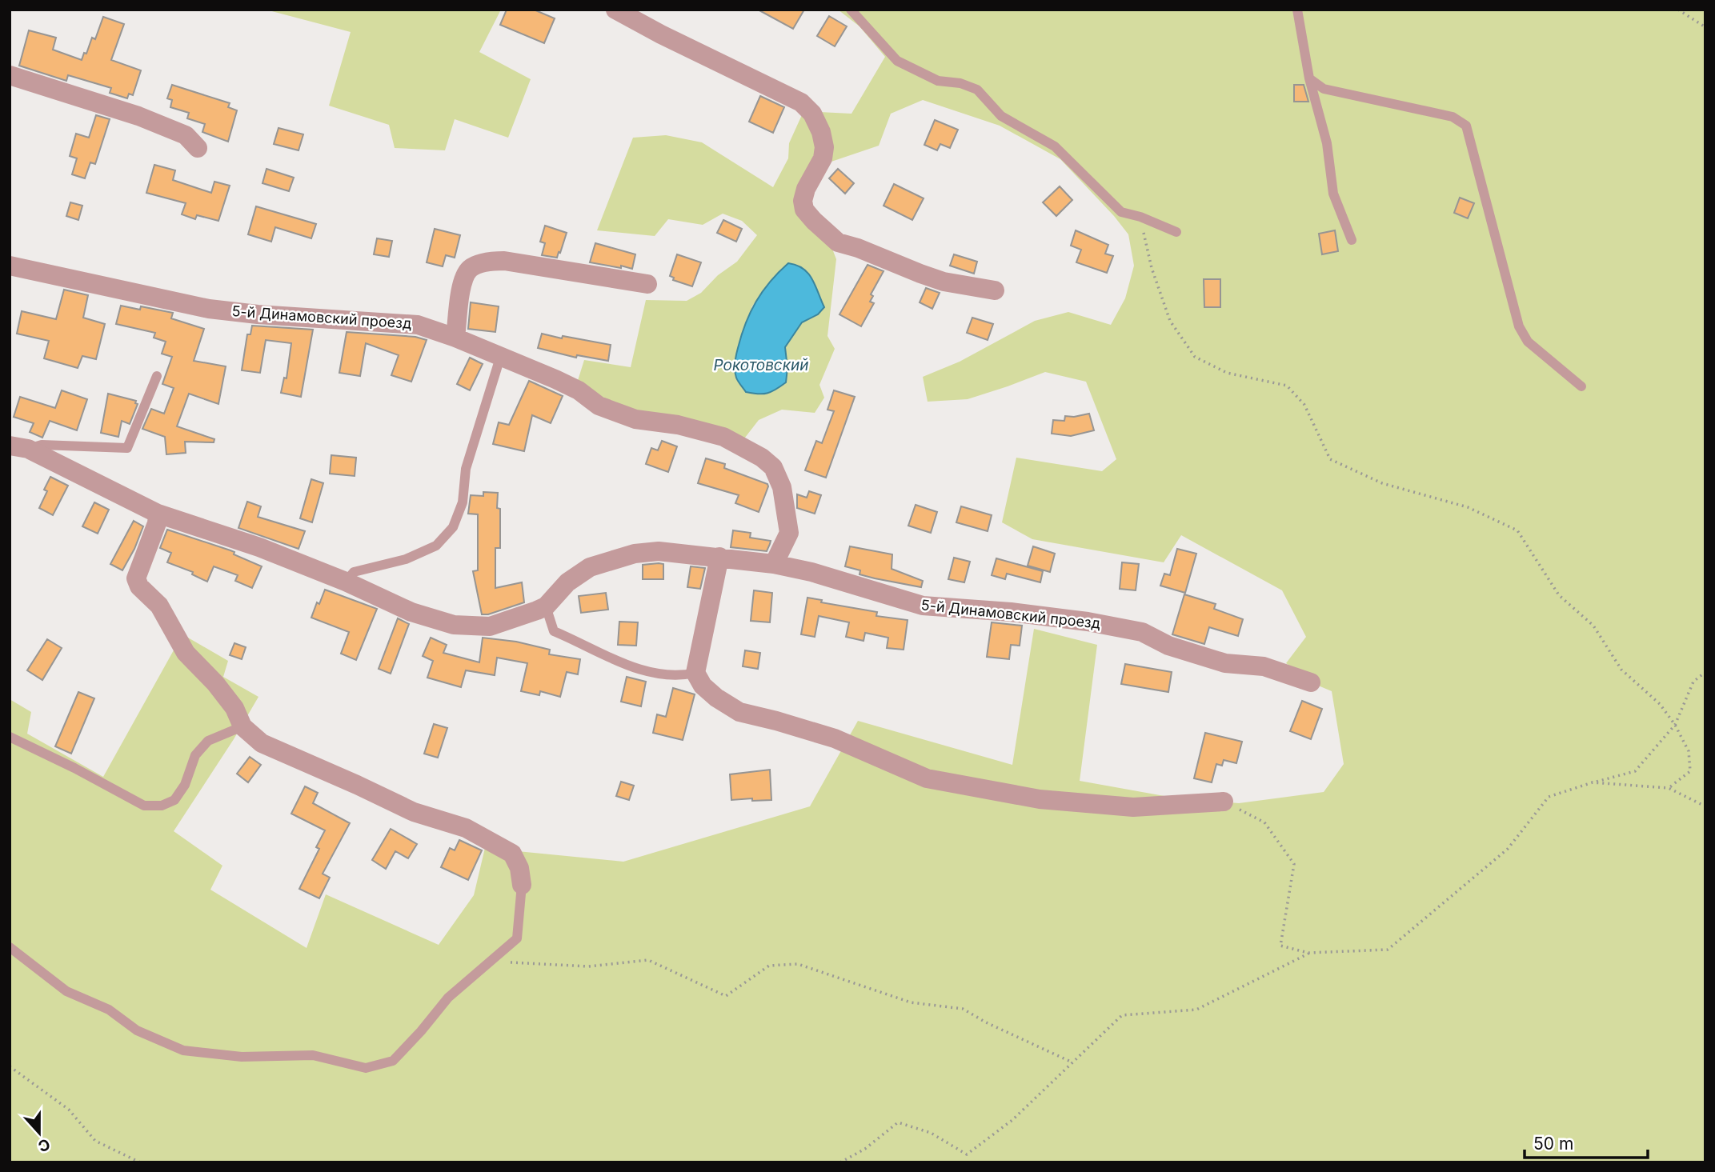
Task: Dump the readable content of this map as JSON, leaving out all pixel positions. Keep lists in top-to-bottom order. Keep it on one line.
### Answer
{"streets":{"street":["5-й Динамовский проезд"]},"water":["Рокотовский"],"scale_bar":"50 m","north":"bottom"}
